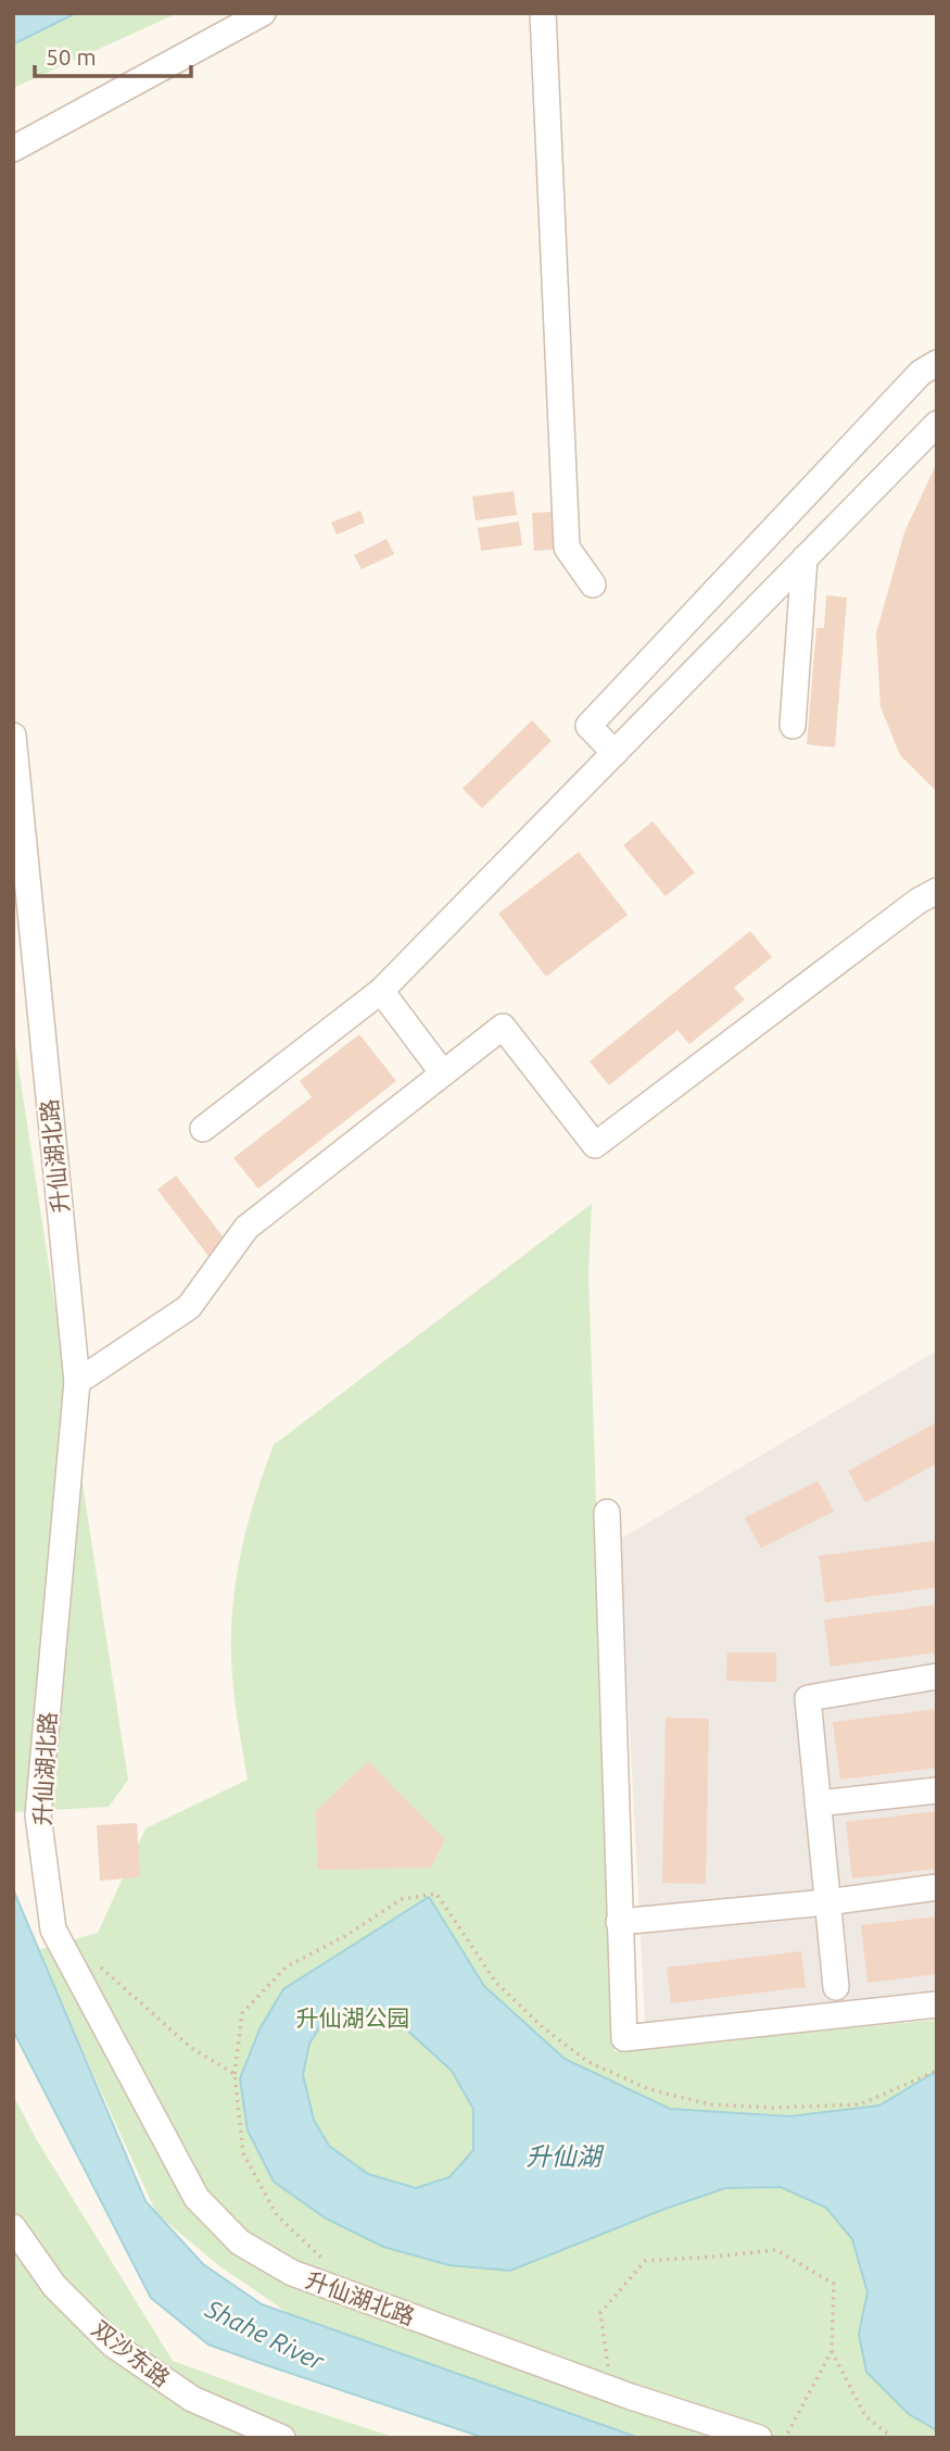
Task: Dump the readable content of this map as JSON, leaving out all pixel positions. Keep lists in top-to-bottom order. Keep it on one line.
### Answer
{"streets":{"street":["升仙湖北路","双沙东路"]},"water":["升仙湖","Shahe River"],"parks":["升仙湖公园"],"scale_bar":"50 m"}
